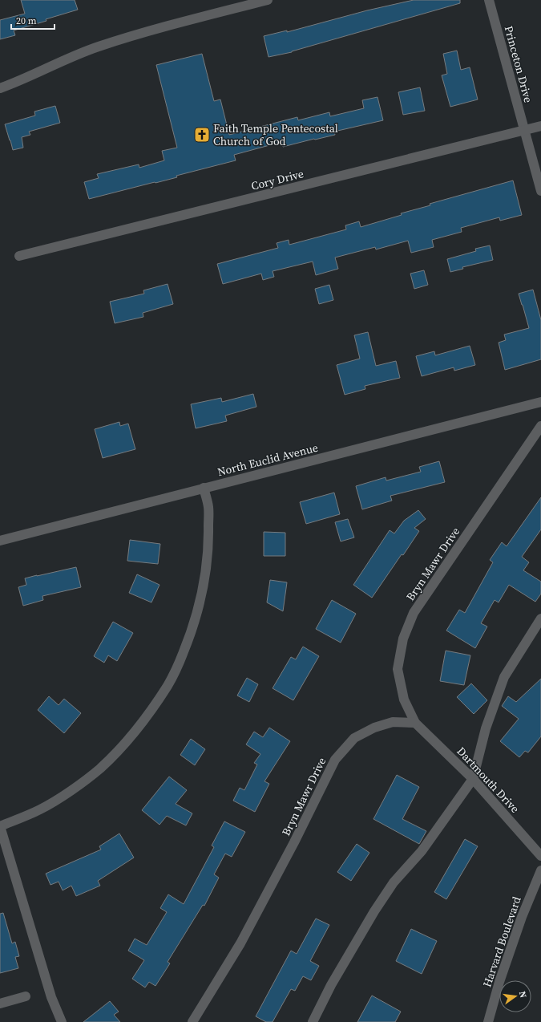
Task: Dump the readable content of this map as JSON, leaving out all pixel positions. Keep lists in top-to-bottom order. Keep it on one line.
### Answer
{"streets":{"street":["Princeton Drive","Cory Drive","North Euclid Avenue","Bryn Mawr Drive","Dartmouth Drive","Harvard Boulevard"]},"crossings":[["Princeton Drive","Cory Drive"],["Bryn Mawr Drive","Dartmouth Drive"]],"places":{"church":["Faith Temple Pentecostal Church of God"]},"scale_bar":"20 m","north":"right"}
